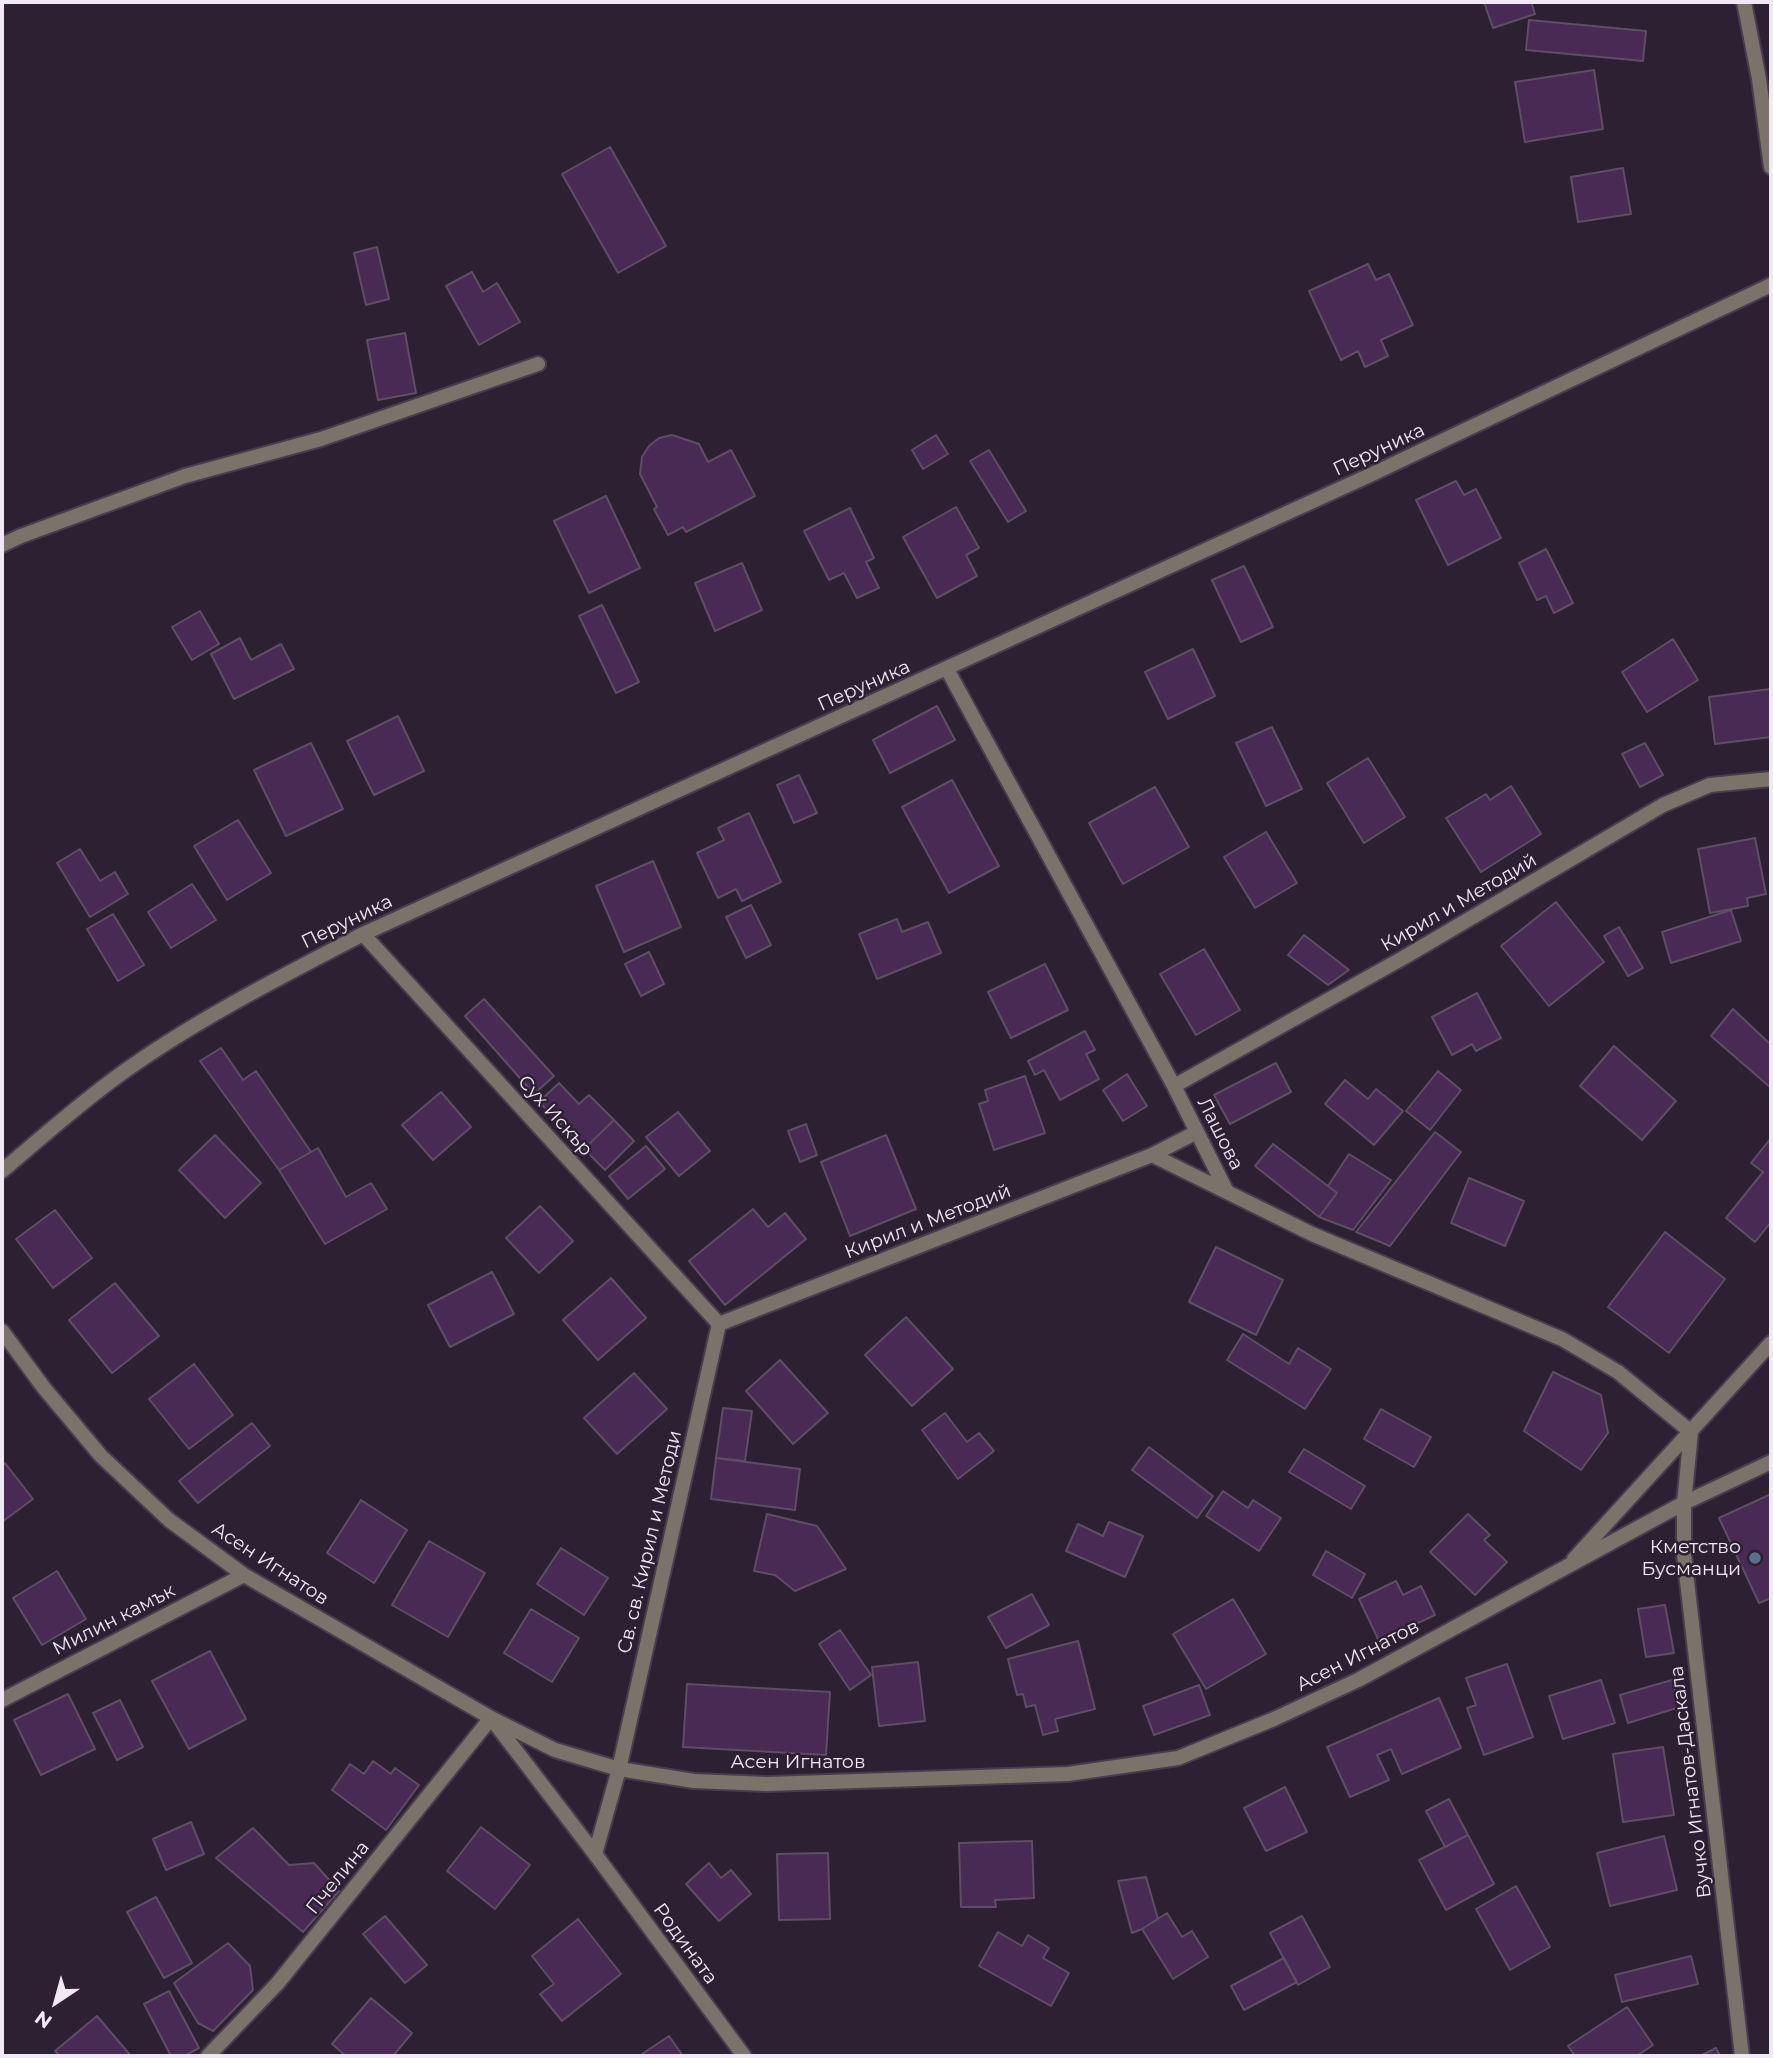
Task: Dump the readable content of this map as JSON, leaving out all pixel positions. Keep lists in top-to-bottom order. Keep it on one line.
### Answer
{"streets":{"street":["Перуника","Кирил и Методий","Сух Искър","Лашова","Св. св. Кирил и Методи","Асен Игнатов","Милин камък","Вучко Игнатов-Даскала","Пчелина","Родината"]},"crossings":[["Перуника","Сух Искър"],["Перуника","Лашова"],["Кирил и Методий","Сух Искър"],["Кирил и Методий","Лашова"],["Кирил и Методий","Св. св. Кирил и Методи"],["Сух Искър","Св. св. Кирил и Методи"],["Лашова","Вучко Игнатов-Даскала"],["Св. св. Кирил и Методи","Асен Игнатов"],["Асен Игнатов","Милин камък"],["Асен Игнатов","Вучко Игнатов-Даскала"],["Асен Игнатов","Пчелина"],["Асен Игнатов","Родината"],["Пчелина","Родината"]],"places":["Кметство Бусманци"],"north":"bottom left"}
